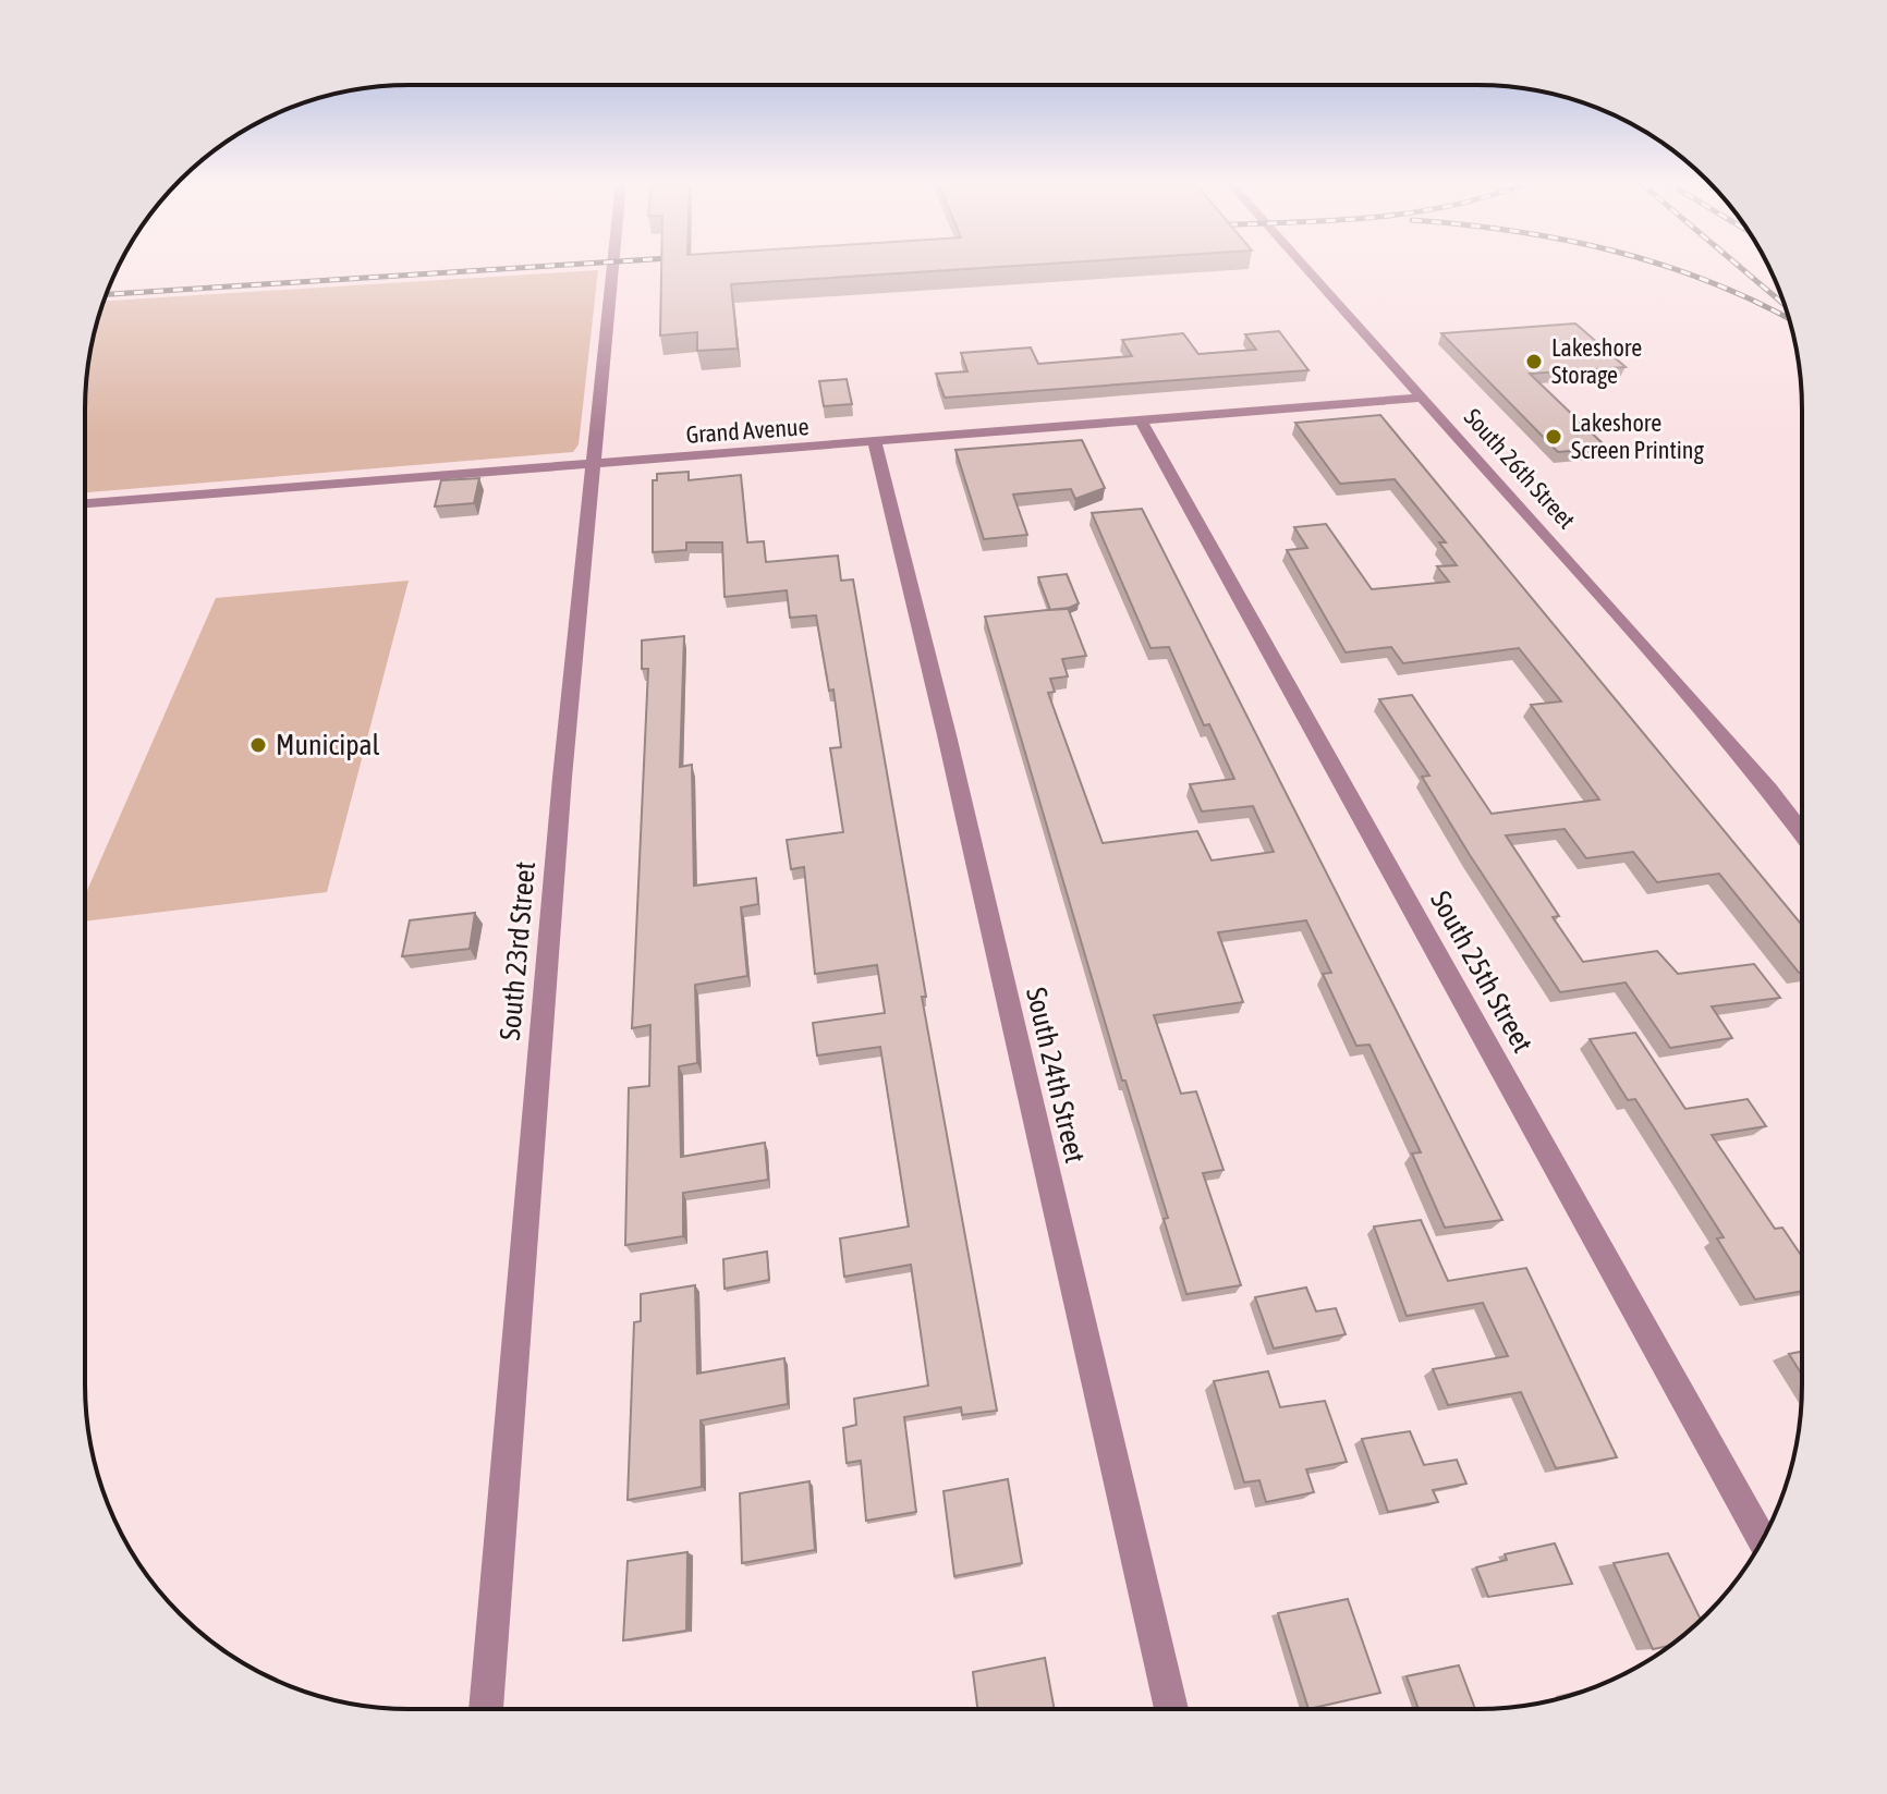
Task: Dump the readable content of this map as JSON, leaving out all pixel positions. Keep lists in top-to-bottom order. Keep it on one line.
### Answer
{"streets":{"street":["Grand Avenue","South 26th Street","South 23rd Street","South 25th Street","South 24th Street"]},"crossings":[["Grand Avenue","South 26th Street"],["Grand Avenue","South 23rd Street"],["Grand Avenue","South 25th Street"],["Grand Avenue","South 24th Street"]],"places":["Lakeshore Storage","Lakeshore Screen Printing","Municipal"]}
